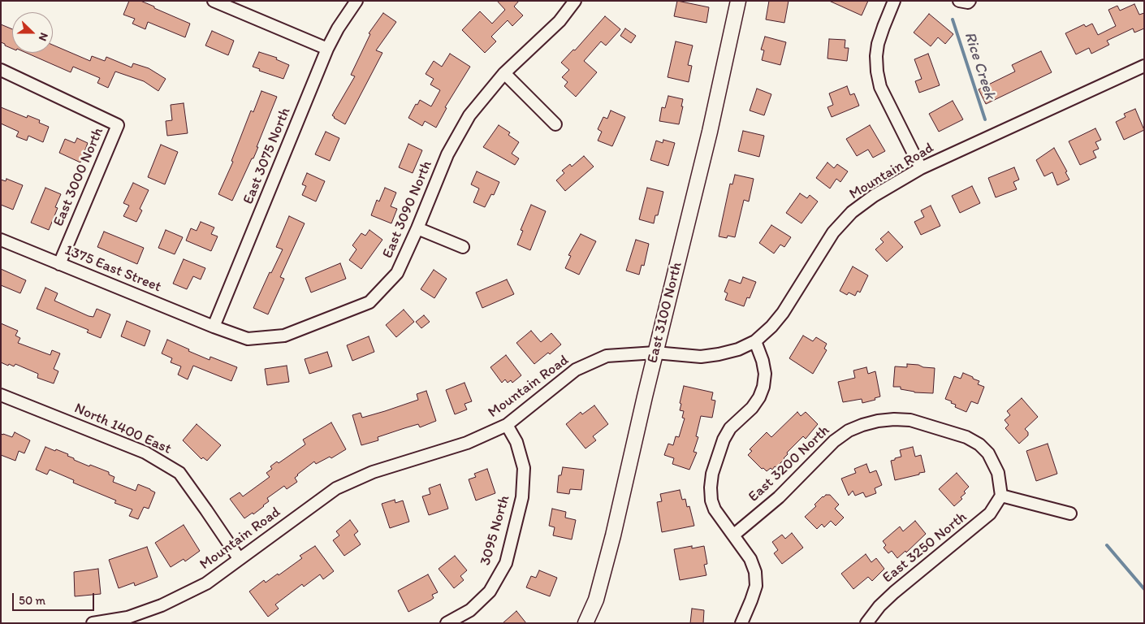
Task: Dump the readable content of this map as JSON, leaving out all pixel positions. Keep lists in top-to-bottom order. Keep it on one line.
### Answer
{"streets":{"main road":["East 3100 North"],"street":["East 3075 North","Mountain Road","East 3000 North","East 3090 North","1375 East Street","North 1400 East","East 3200 North","3095 North","East 3250 North"]},"crossings":[["East 3075 North","East 3090 North"],["East 3075 North","1375 East Street"],["Mountain Road","East 3100 North"],["Mountain Road","North 1400 East"],["Mountain Road","3095 North"],["East 3000 North","1375 East Street"],["East 3090 North","1375 East Street"],["East 3200 North","East 3250 North"]],"water":["Rice Creek"],"scale_bar":"50 m","north":"right"}
